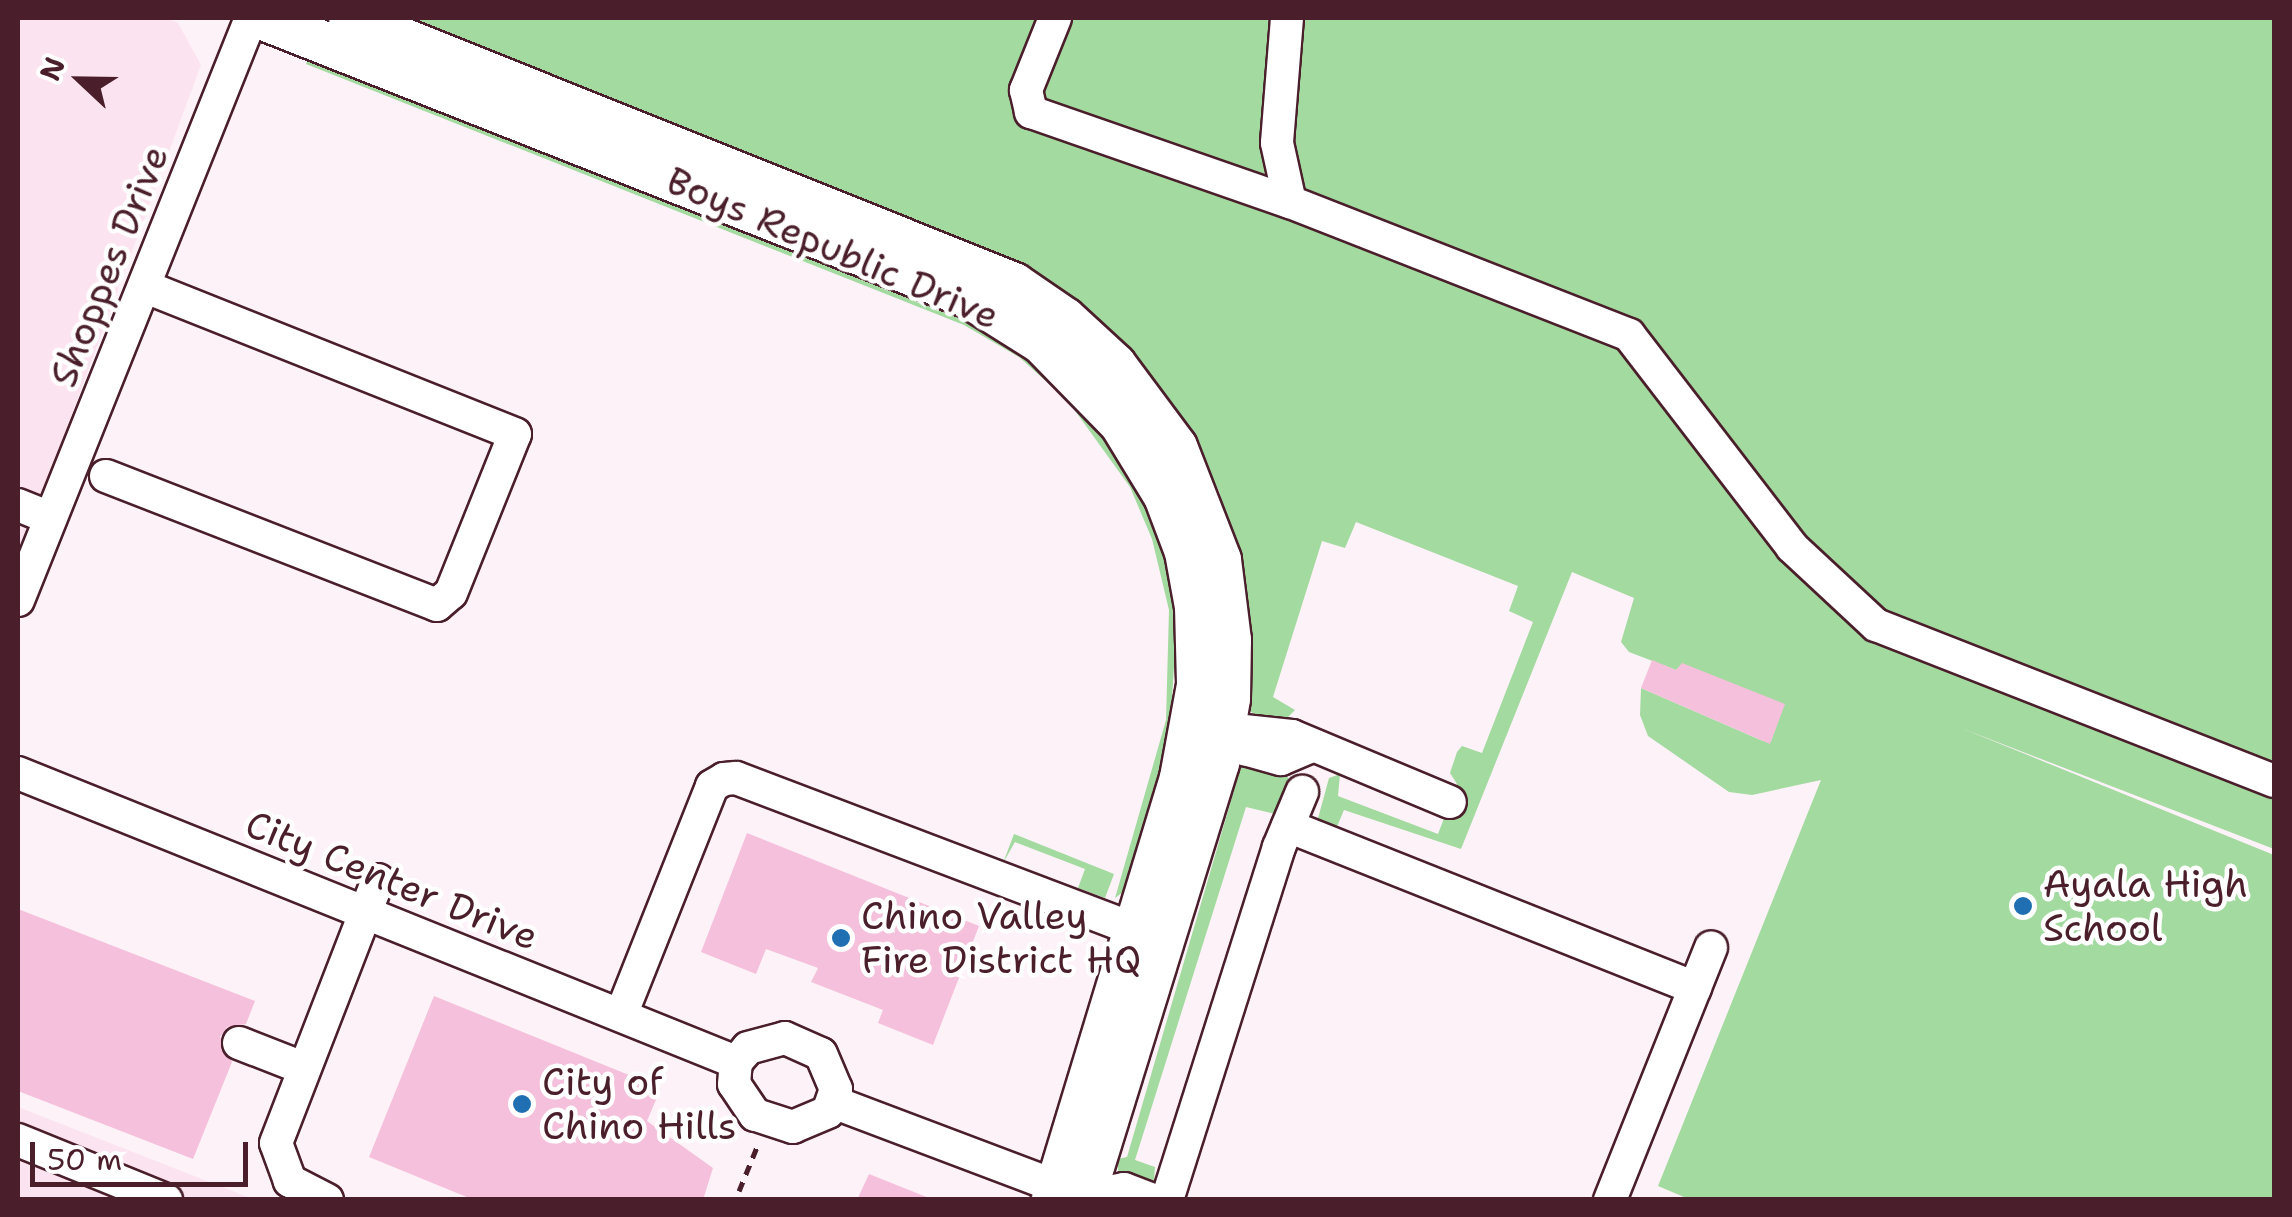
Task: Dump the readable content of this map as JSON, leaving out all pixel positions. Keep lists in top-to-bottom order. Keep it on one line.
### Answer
{"streets":{"main road":["Boys Republic Drive"],"street":["Shoppes Drive","City Center Drive"]},"places":["Ayala High School","Chino Valley Fire District HQ","City of Chino Hills"],"scale_bar":"50 m","north":"left"}
